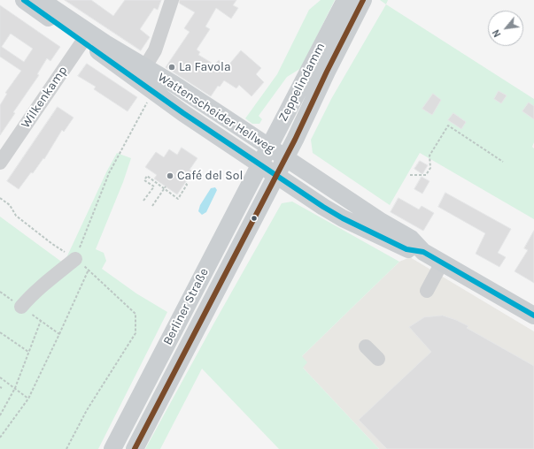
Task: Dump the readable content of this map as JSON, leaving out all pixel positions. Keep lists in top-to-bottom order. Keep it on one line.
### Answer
{"streets":{"main road":["Zeppelindamm","Wattenscheider Hellweg","Berliner Straße"],"street":["Wilkenkamp"]},"crossings":[["Zeppelindamm","Wattenscheider Hellweg"],["Zeppelindamm","Berliner Straße"],["Wilkenkamp","Wattenscheider Hellweg"],["Wattenscheider Hellweg","Berliner Straße"]],"places":["La Favola","Café del Sol"],"north":"bottom left"}
